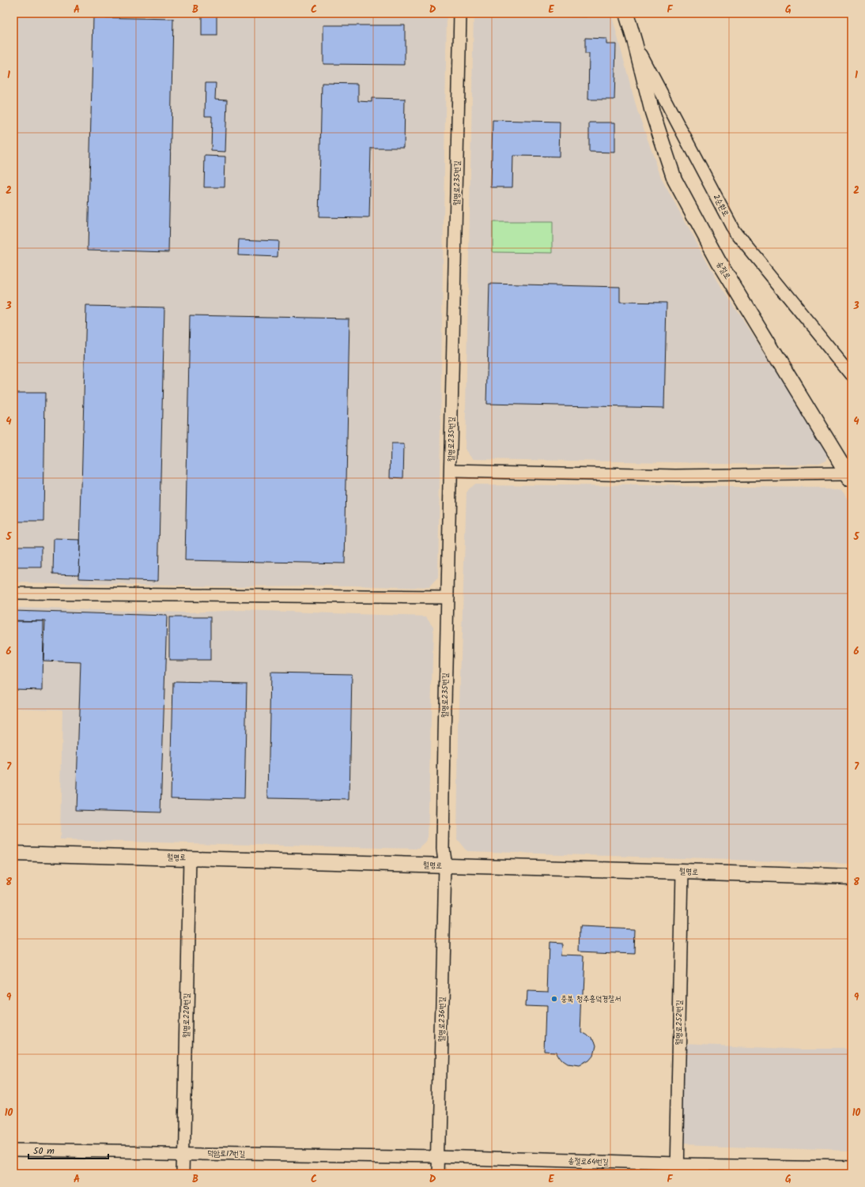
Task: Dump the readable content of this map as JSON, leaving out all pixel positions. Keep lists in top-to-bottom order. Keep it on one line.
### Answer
{"streets":{"street":["월명로235번길","2순환로","송절로","월명로","월명로220번길","월명로236번길","월명로252번길","덕암로17번길","송절로64번길"]},"crossings":[["월명로235번길","월명로"],["월명로235번길","월명로236번길"],["2순환로","송절로"],["월명로","월명로220번길"],["월명로","월명로236번길"],["월명로","월명로252번길"],["월명로220번길","덕암로17번길"],["월명로236번길","덕암로17번길"],["월명로236번길","송절로64번길"],["월명로252번길","송절로64번길"],["덕암로17번길","송절로64번길"]],"places":["충북 청주흥덕경찰서"],"scale_bar":"50 m","grid":{"columns":["A","B","C","D","E","F","G"],"rows":["1","2","3","4","5","6","7","8","9","10"]}}
